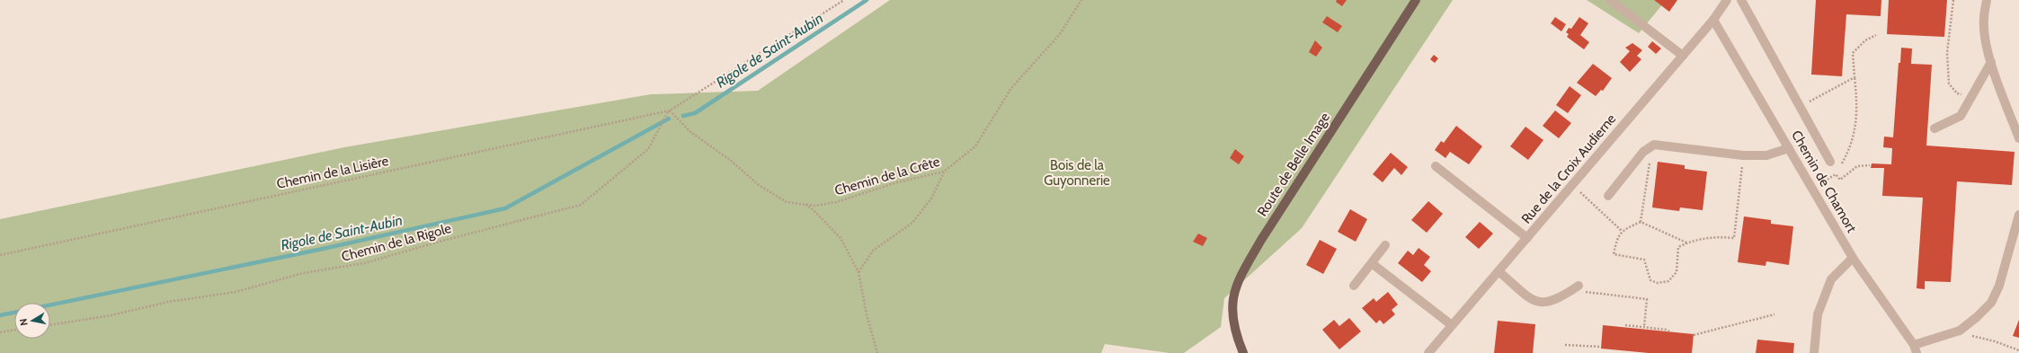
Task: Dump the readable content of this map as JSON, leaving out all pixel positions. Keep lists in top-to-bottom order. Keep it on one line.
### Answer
{"streets":{"main road":["Route de Belle Image"],"street":["Rue de la Croix Audierne","Chemin de Chamort"],"path":["Chemin de la Lisière","Chemin de la Crête","Chemin de la Rigole"]},"crossings":[["Rue de la Croix Audierne","Chemin de Chamort"],["Chemin de la Lisière","Chemin de la Crête"],["Chemin de la Lisière","Chemin de la Rigole"],["Chemin de la Crête","Chemin de la Rigole"]],"water":["Rigole de Saint-Aubin"],"parks":["Bois de la Guyonnerie"],"north":"left"}
